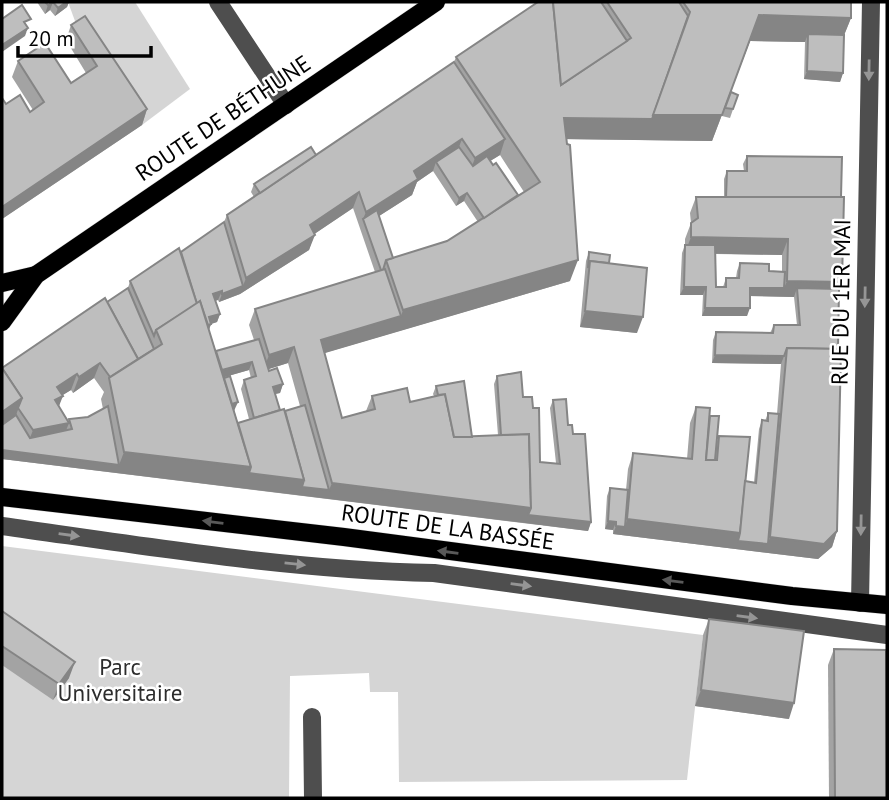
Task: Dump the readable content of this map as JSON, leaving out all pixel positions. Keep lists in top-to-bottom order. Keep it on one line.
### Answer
{"streets":{"main road":["ROUTE DE BÉTHUNE","ROUTE DE LA BASSÉE"],"street":["RUE DU 1ER MAI"]},"crossings":[["RUE DU 1ER MAI","ROUTE DE LA BASSÉE"]],"one_way":["RUE DU 1ER MAI","ROUTE DE LA BASSÉE"],"parks":["Parc Universitaire"],"scale_bar":"20 m"}
